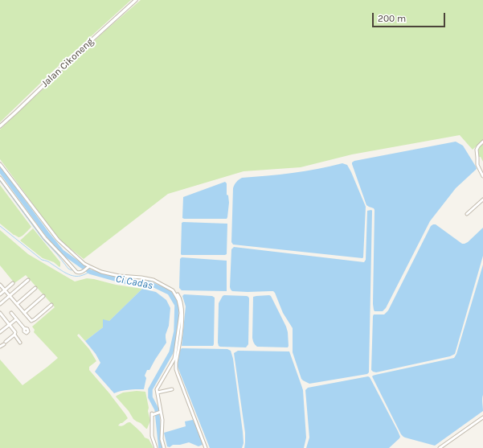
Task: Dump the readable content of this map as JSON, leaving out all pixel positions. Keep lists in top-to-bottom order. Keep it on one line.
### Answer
{"streets":{"street":["Jalan Cikoneng"]},"water":["Ci Cadas"],"scale_bar":"200 m"}
